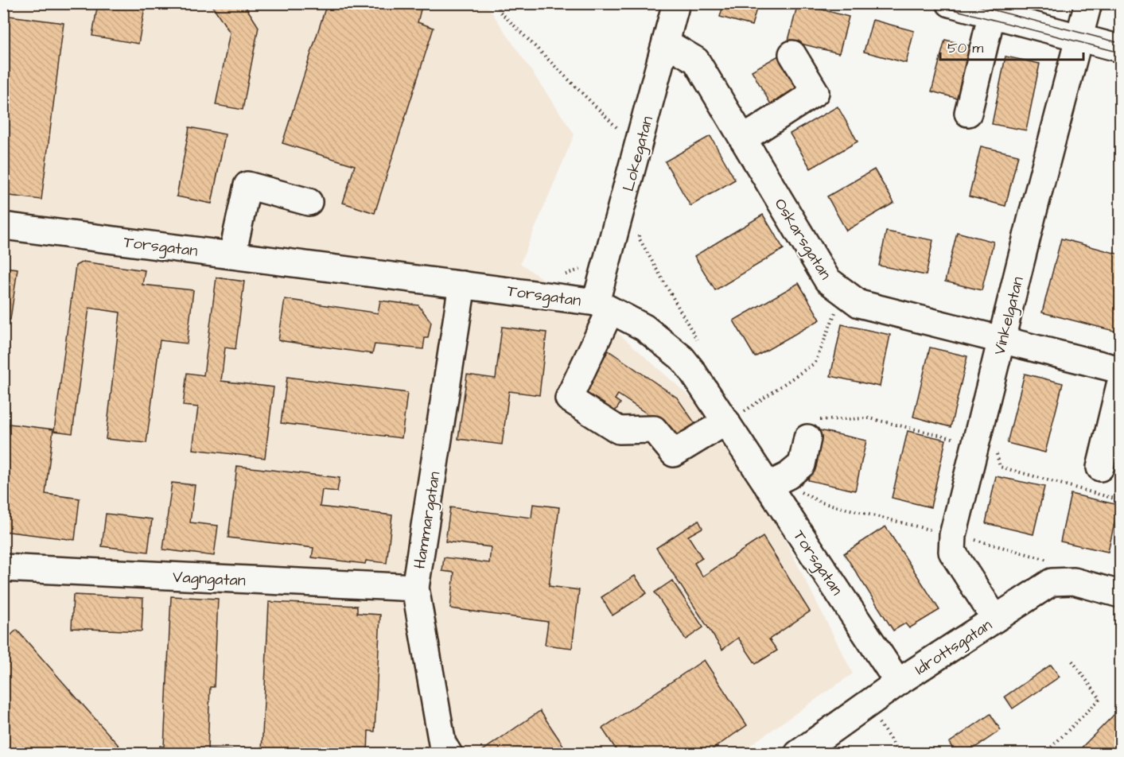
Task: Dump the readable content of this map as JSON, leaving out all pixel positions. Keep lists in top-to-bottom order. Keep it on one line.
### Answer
{"streets":{"street":["Lokegatan","Oskarsgatan","Torsgatan","Vinkelgatan","Hammargatan","Vagngatan","Idrottsgatan"]},"crossings":[["Lokegatan","Oskarsgatan"],["Lokegatan","Torsgatan"],["Oskarsgatan","Vinkelgatan"],["Torsgatan","Hammargatan"],["Torsgatan","Idrottsgatan"],["Vinkelgatan","Idrottsgatan"],["Hammargatan","Vagngatan"]],"scale_bar":"50 m"}
